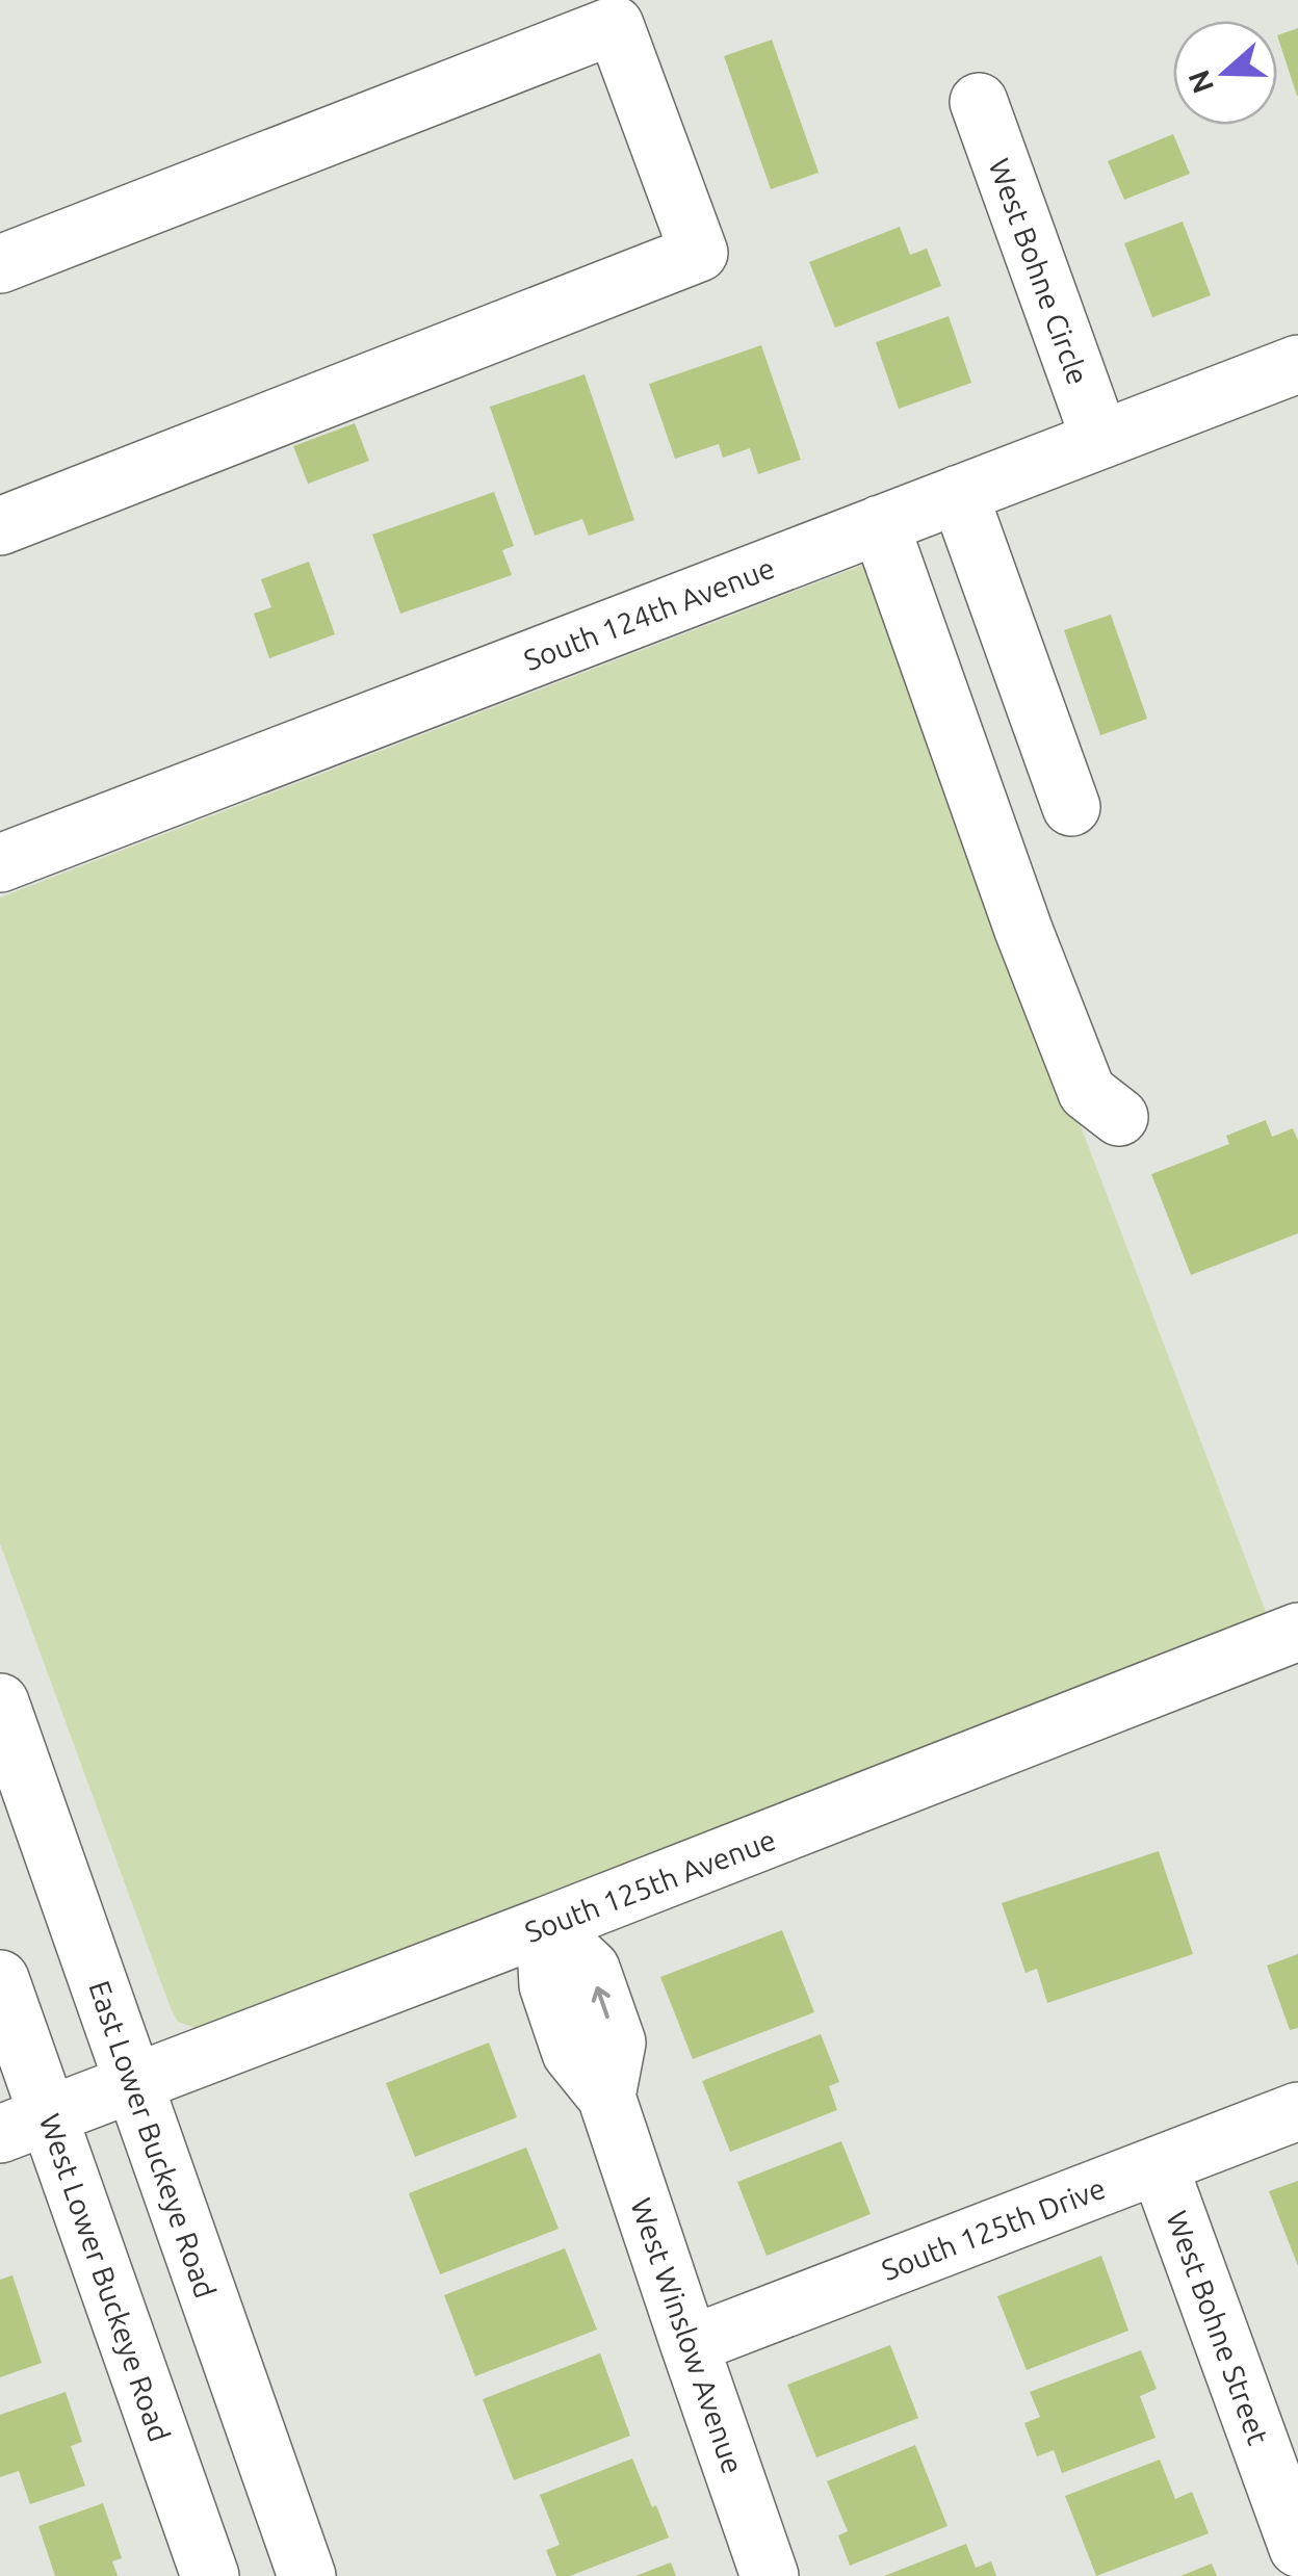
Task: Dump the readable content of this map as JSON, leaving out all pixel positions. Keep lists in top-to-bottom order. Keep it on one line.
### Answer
{"streets":{"street":["West Bohne Circle","South 124th Avenue","South 125th Avenue","East Lower Buckeye Road","South 125th Drive","West Lower Buckeye Road","West Bohne Street","West Winslow Avenue"]},"crossings":[["West Bohne Circle","South 124th Avenue"],["South 125th Avenue","East Lower Buckeye Road"],["South 125th Avenue","West Lower Buckeye Road"],["South 125th Avenue","West Winslow Avenue"],["South 125th Drive","West Bohne Street"],["South 125th Drive","West Winslow Avenue"]],"north":"left"}
